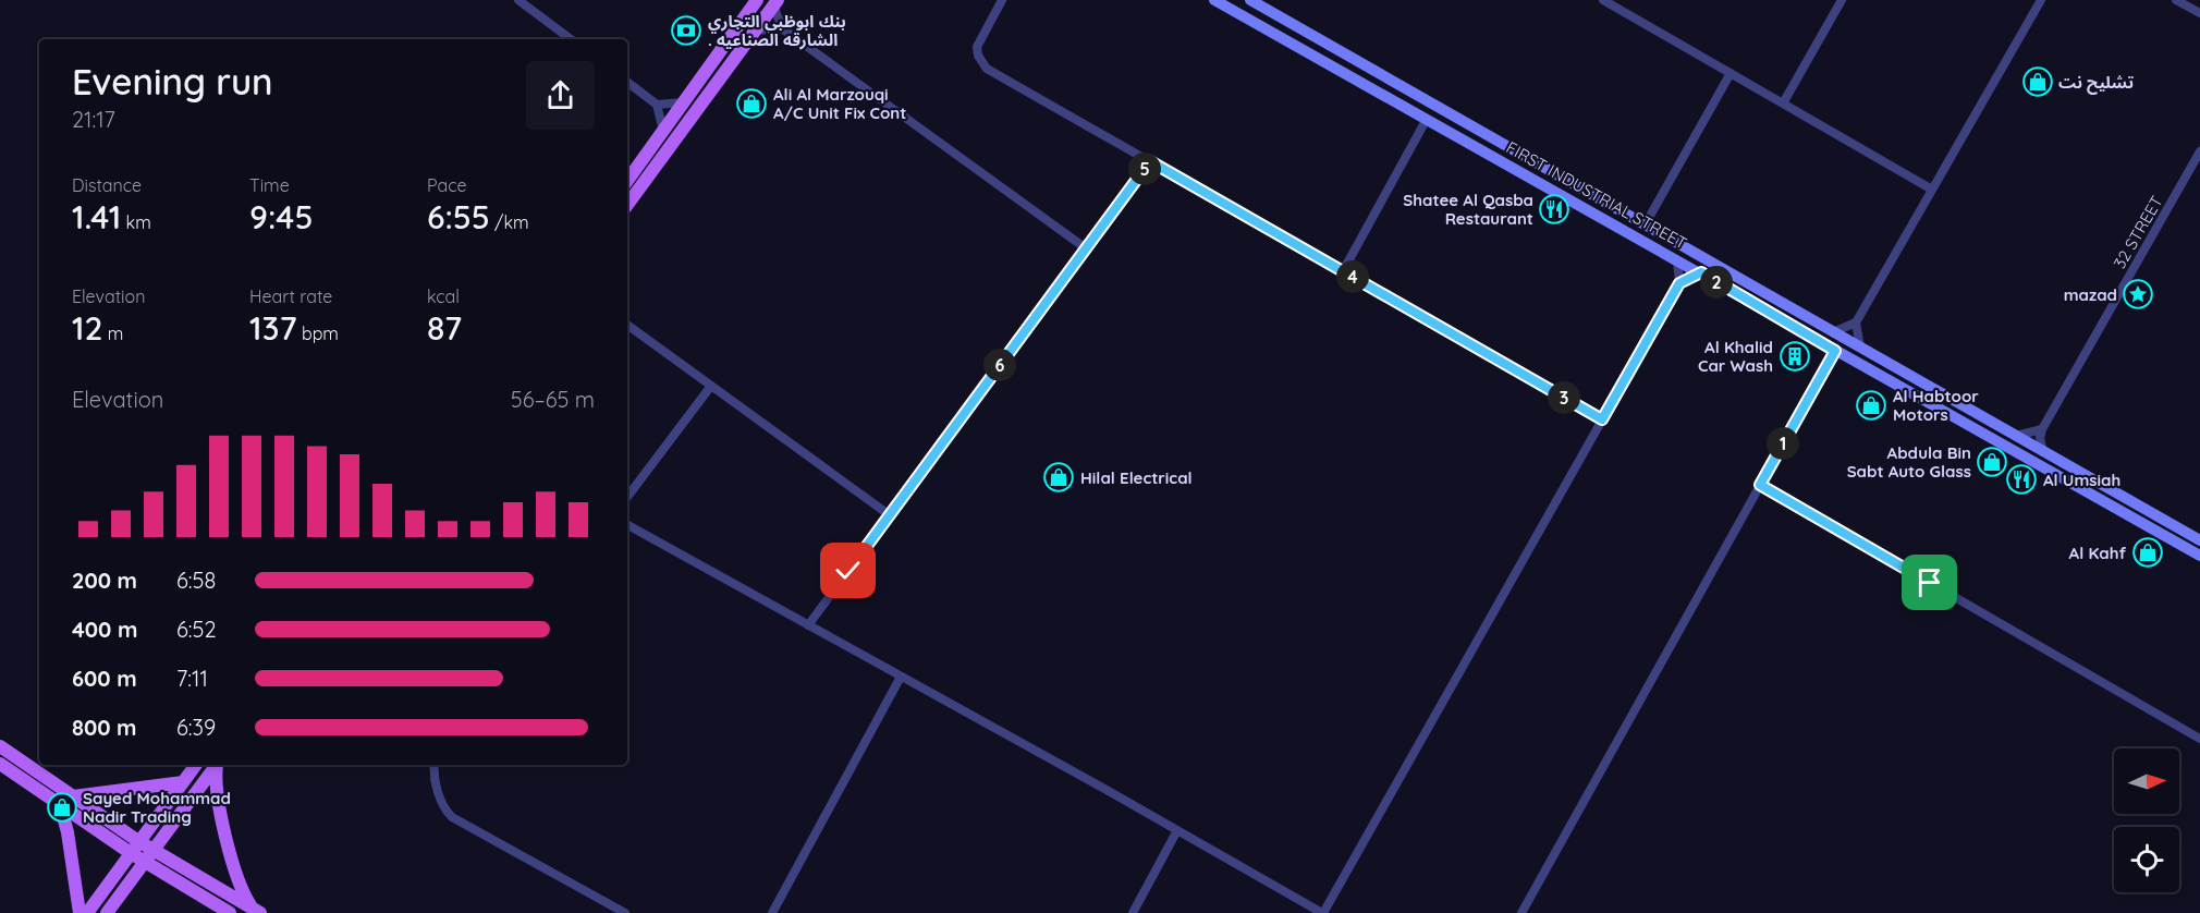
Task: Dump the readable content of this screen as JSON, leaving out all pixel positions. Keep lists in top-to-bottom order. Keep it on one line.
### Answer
{"streets":{"main road":["FIRST INDUSTRIAL STREET"],"street":["32 STREET"]},"places":{"bank":["بنك ابوظبي التجاري . الشارقه الصناعيه"],"shop":["تشليح نت","Ali Al Marzouqi A/C Unit Fix Cont","Al Habtoor Motors","Abdula Bin Sabt Auto Glass","Hilal Electrical","Al Kahf","Sayed Mohammad Nadir Trading"],"restaurant":["Shatee Al Qasba Restaurant","Al Umsiah"],"place":["mazad"],"building":["Al Khalid Car Wash"]},"north":"right","page":{"heading":["Evening run","21:17"],"stats":[["Distance","1.41 km"],["Time","9:45"],["Pace","6:55 /km"],["Elevation","12 m"],["Heart rate","137 bpm"],["kcal","87"]],"pins":["5","4","2","6","3","1"],"chart":["Elevation","56–65 m"],"list":[{"name":"200 m","note":"6:58"},{"name":"400 m","note":"6:52"},{"name":"600 m","note":"7:11"},{"name":"800 m","note":"6:39"}]}}
